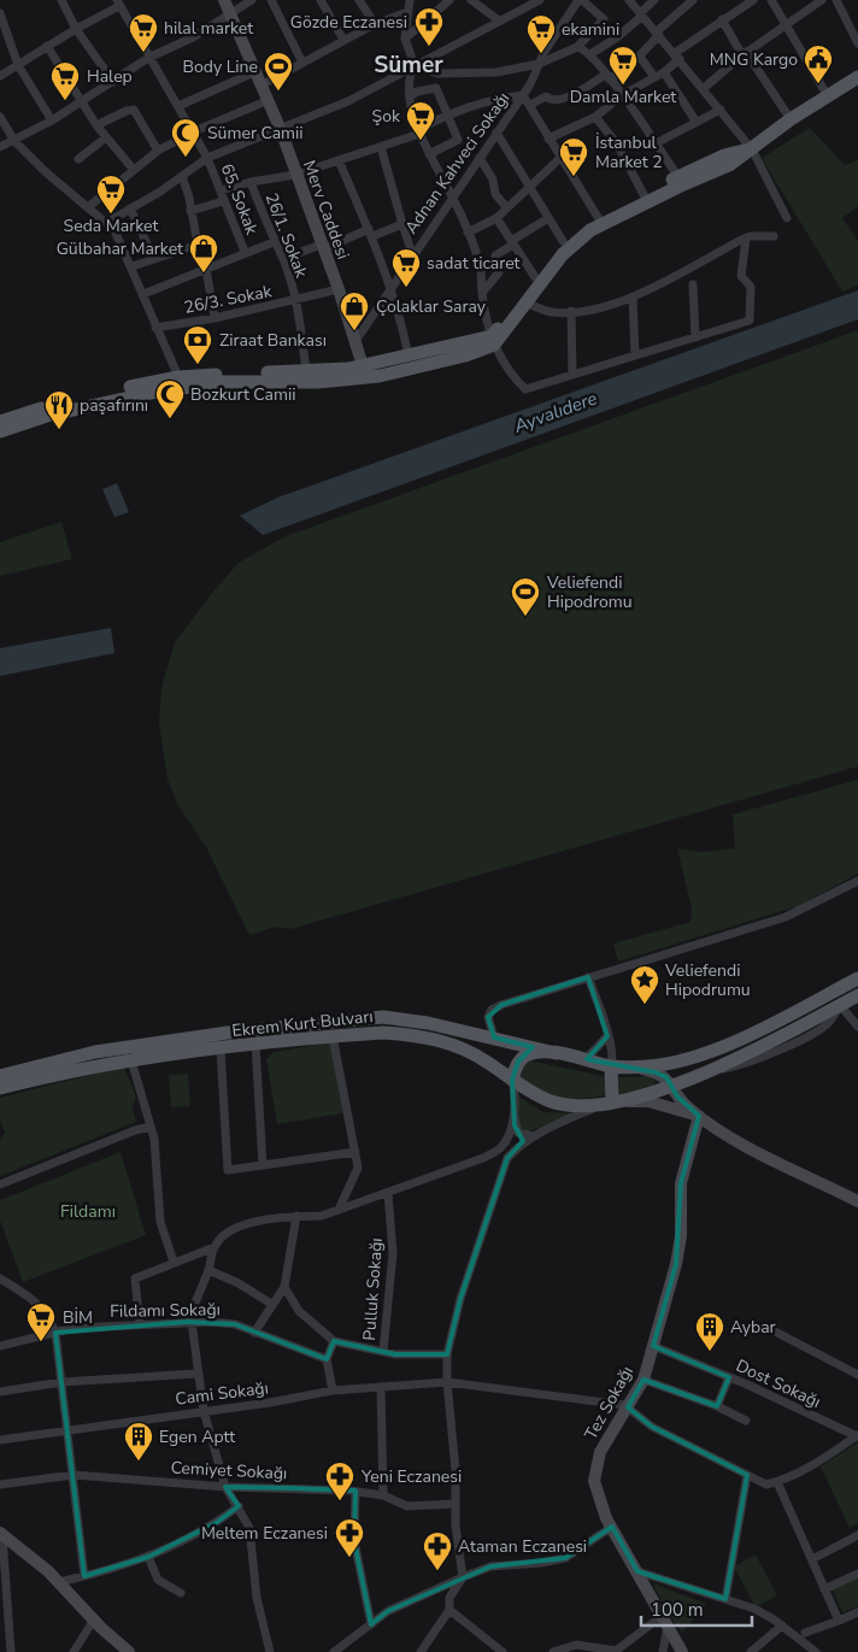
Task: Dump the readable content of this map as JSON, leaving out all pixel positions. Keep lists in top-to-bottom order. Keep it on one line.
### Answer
{"streets":{"main road":["Ekrem Kurt Bulvarı"],"street":["Adnan Kahveci Sokağı","65. Sokak","Merv Caddesi","26/1. Sokak","26/3. Sokak","Pulluk Sokağı","Fildamı Sokağı","Dost Sokağı","Cami Sokağı","Tez Sokağı","Cemiyet Sokağı"]},"crossings":[["Adnan Kahveci Sokağı","Merv Caddesi"],["Merv Caddesi","26/3. Sokak"],["26/1. Sokak","26/3. Sokak"],["Dost Sokağı","Tez Sokağı"],["Cami Sokağı","Tez Sokağı"]],"districts":["Sümer"],"water":["Ayvalıdere"],"parks":["Fildamı"],"places":{"pharmacy":["Gözde Eczanesi","Yeni Eczanesi","Meltem Eczanesi","Ataman Eczanesi"],"supermarket":["hilal market","ekamini","Damla Market","Halep","Şok","İstanbul Market 2","Seda Market","sadat ticaret","BİM"],"public building":["MNG Kargo"],"sports":["Body Line","Veliefendi Hipodromu"],"mosque":["Sümer Camii","Bozkurt Camii"],"shop":["Gülbahar Market","Çolaklar Saray"],"bank":["Ziraat Bankası"],"restaurant":["paşafırını"],"place":["Veliefendi Hipodrumu"],"building":["Aybar","Egen Aptt"]},"scale_bar":"100 m"}
